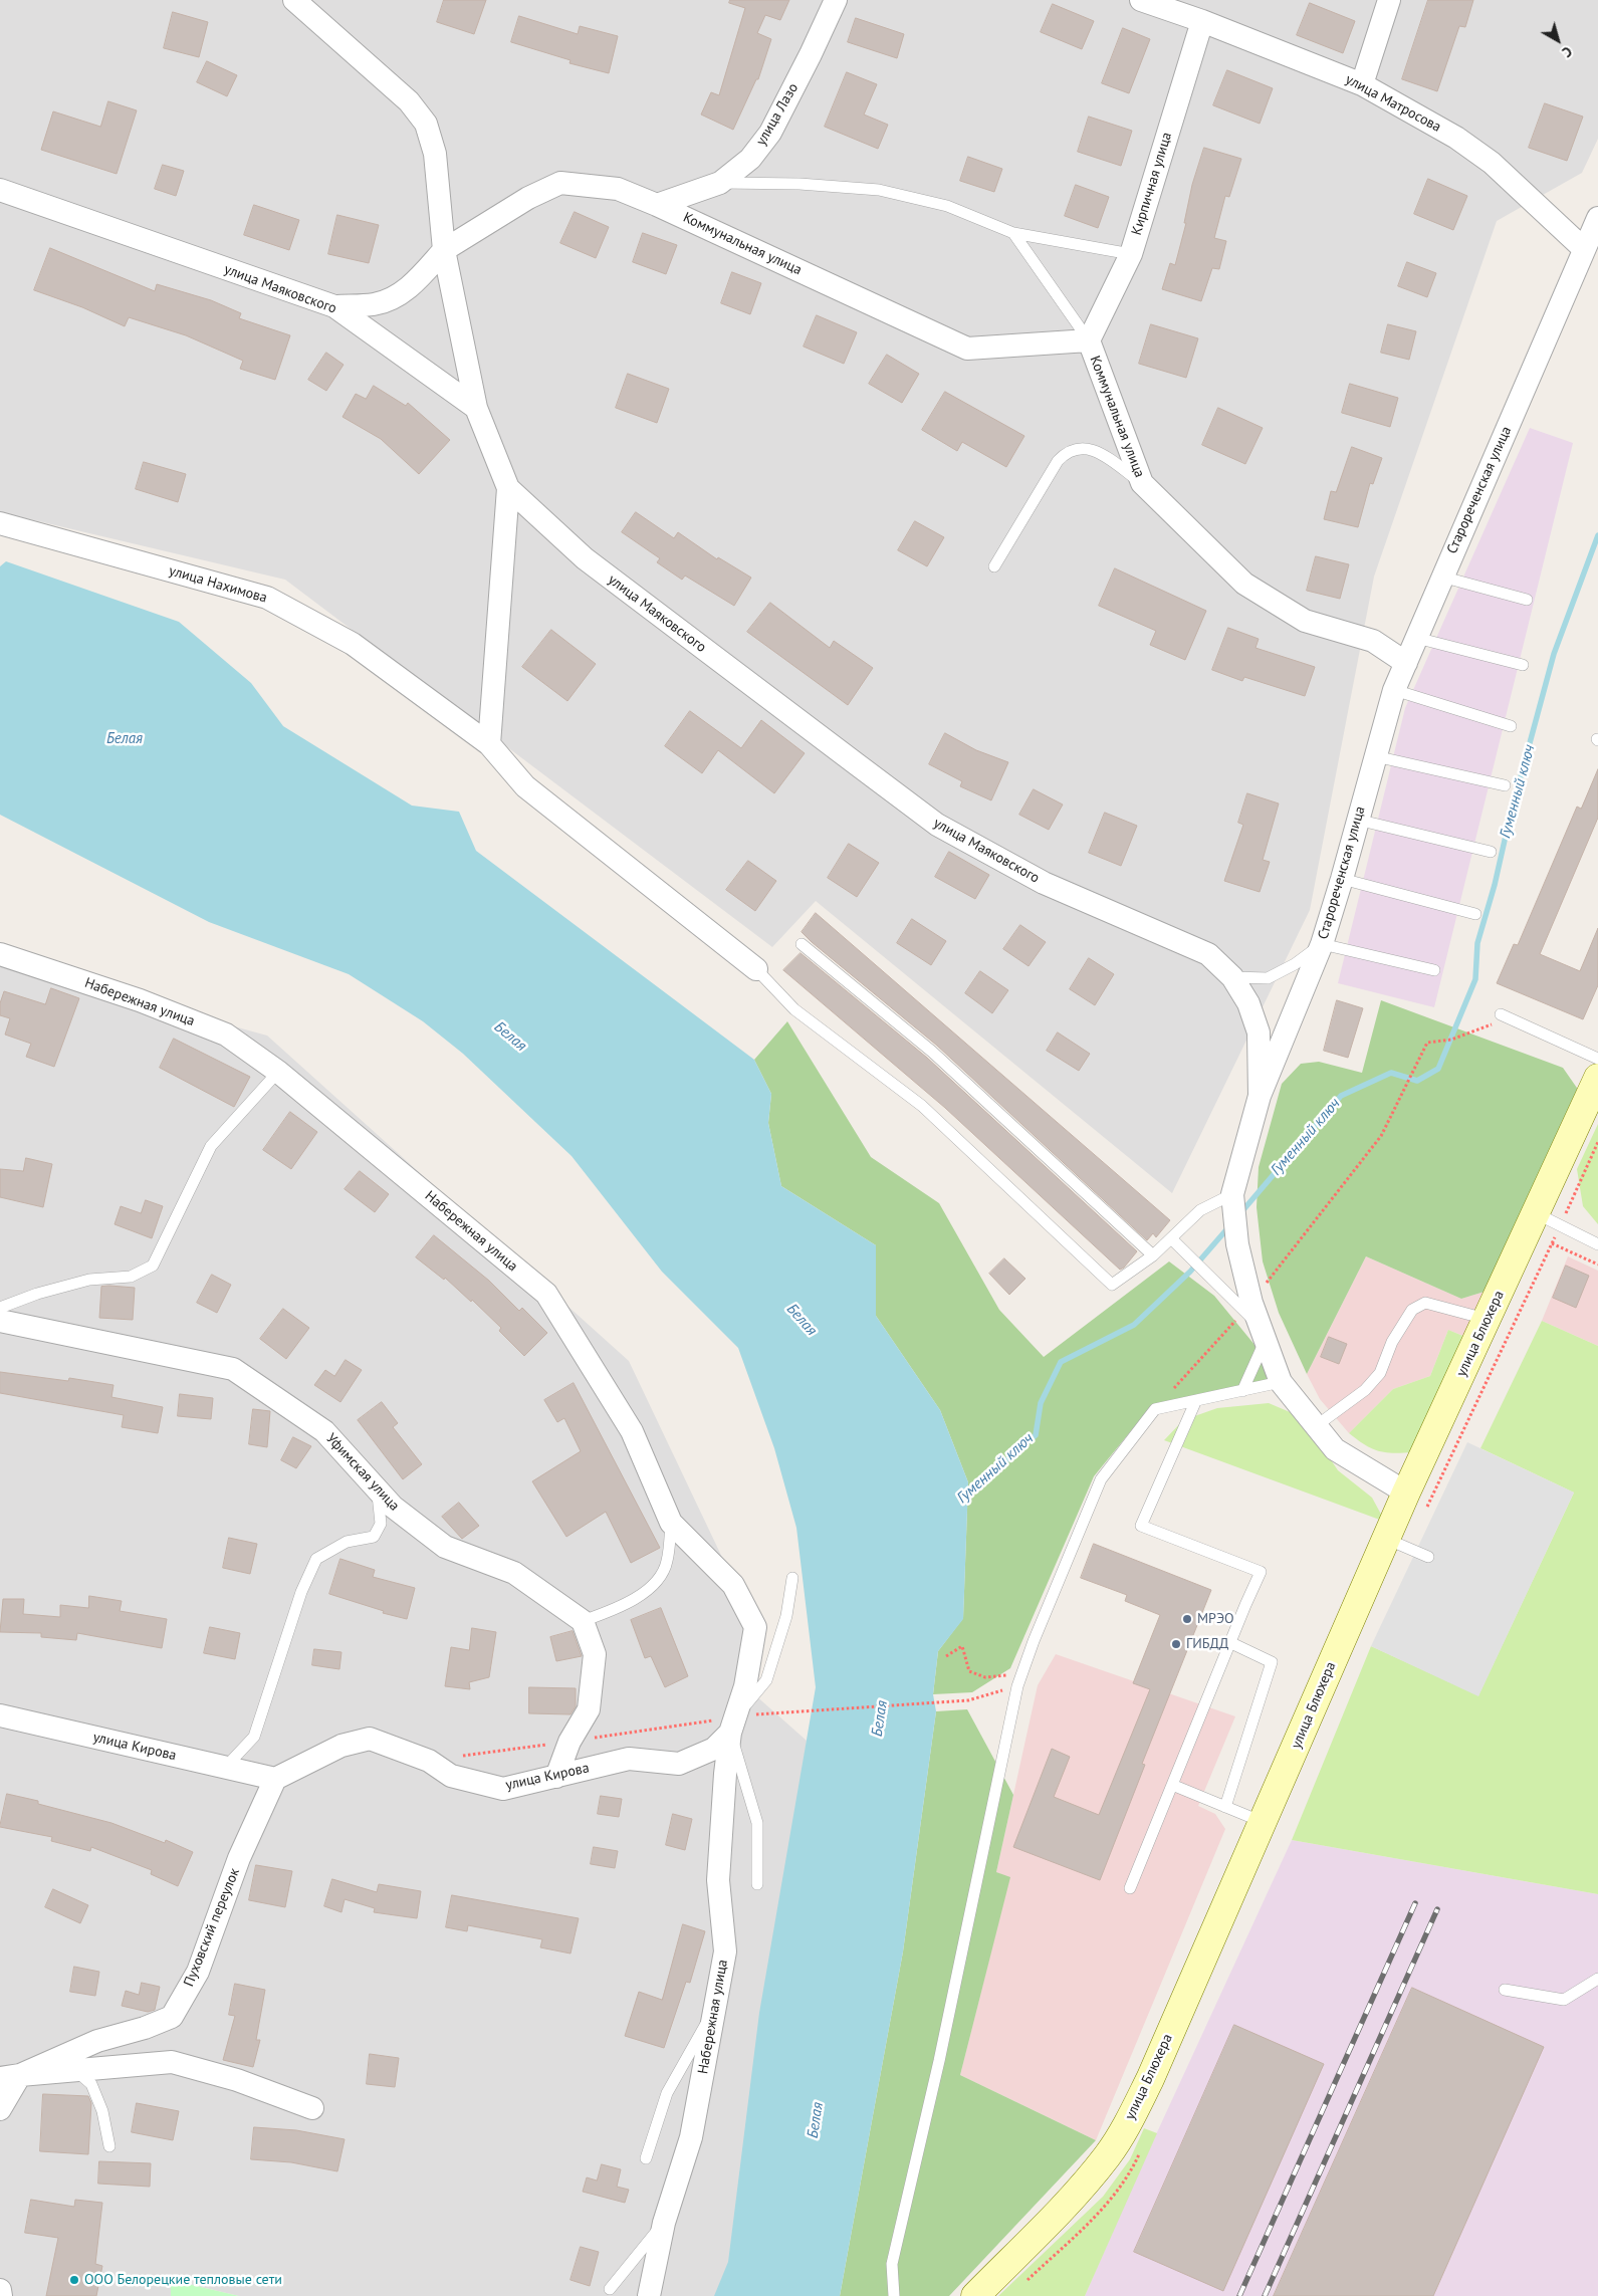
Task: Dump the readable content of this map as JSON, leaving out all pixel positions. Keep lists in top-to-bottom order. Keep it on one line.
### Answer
{"streets":{"main road":["улица Блюхера"],"street":["улица Матросова","улица Лазо","Кирпичная улица","Коммунальная улица","улица Маяковского","Старореченская улица","улица Нахимова","Набережная улица","Уфимская улица","улица Кирова","Пуховский переулок"]},"crossings":[["улица Матросова","Кирпичная улица"],["улица Матросова","Старореченская улица"],["улица Лазо","Коммунальная улица"],["Кирпичная улица","Коммунальная улица"],["Коммунальная улица","улица Маяковского"],["Коммунальная улица","Старореченская улица"],["улица Маяковского","Старореченская улица"],["Старореченская улица","улица Блюхера"],["Набережная улица","улица Кирова"],["улица Кирова","Пуховский переулок"]],"water":["Белая","Гуменный ключ"],"places":["МРЭО","ГИБДД","ООО Белорецкие тепловые сети"],"north":"bottom right"}
